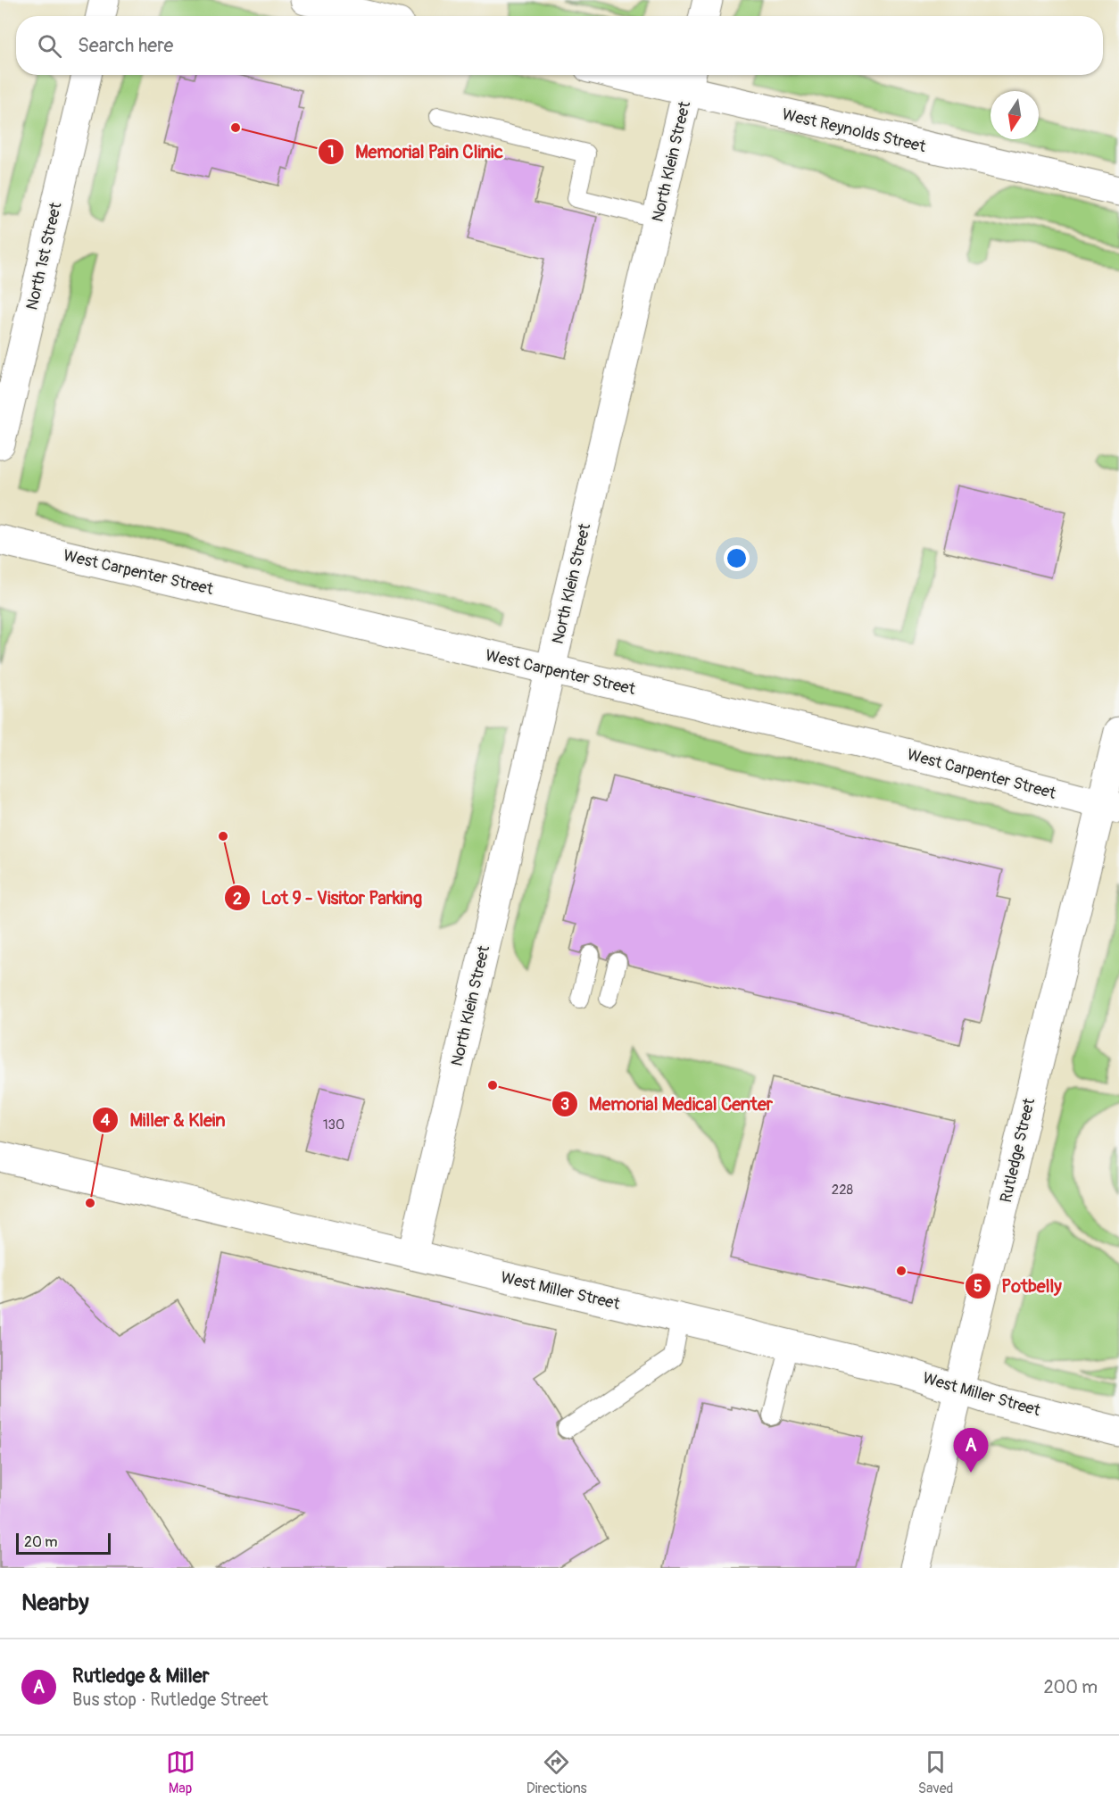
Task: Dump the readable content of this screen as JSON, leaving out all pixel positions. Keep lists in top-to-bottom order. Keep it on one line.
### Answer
{"streets":{"street":["West Reynolds Street","North Klein Street","North 1st Street","West Carpenter Street","Rutledge Street","West Miller Street"]},"crossings":[["West Reynolds Street","North Klein Street"],["North Klein Street","West Carpenter Street"],["North Klein Street","West Miller Street"],["West Carpenter Street","Rutledge Street"],["Rutledge Street","West Miller Street"]],"places":["Memorial Pain Clinic","Lot 9 - Visitor Parking","Memorial Medical Center","Miller & Klein","Potbelly"],"house_numbers":["130","228"],"scale_bar":"20 m","north":"bottom","page":{"search":"Search here","pins":"A","scale":"20 m","heading":"Nearby","list":[{"mark":"A","name":"Rutledge & Miller","note":"Bus stop · Rutledge Street","value":"200 m"}],"nav":["Map","Directions","Saved"]}}
